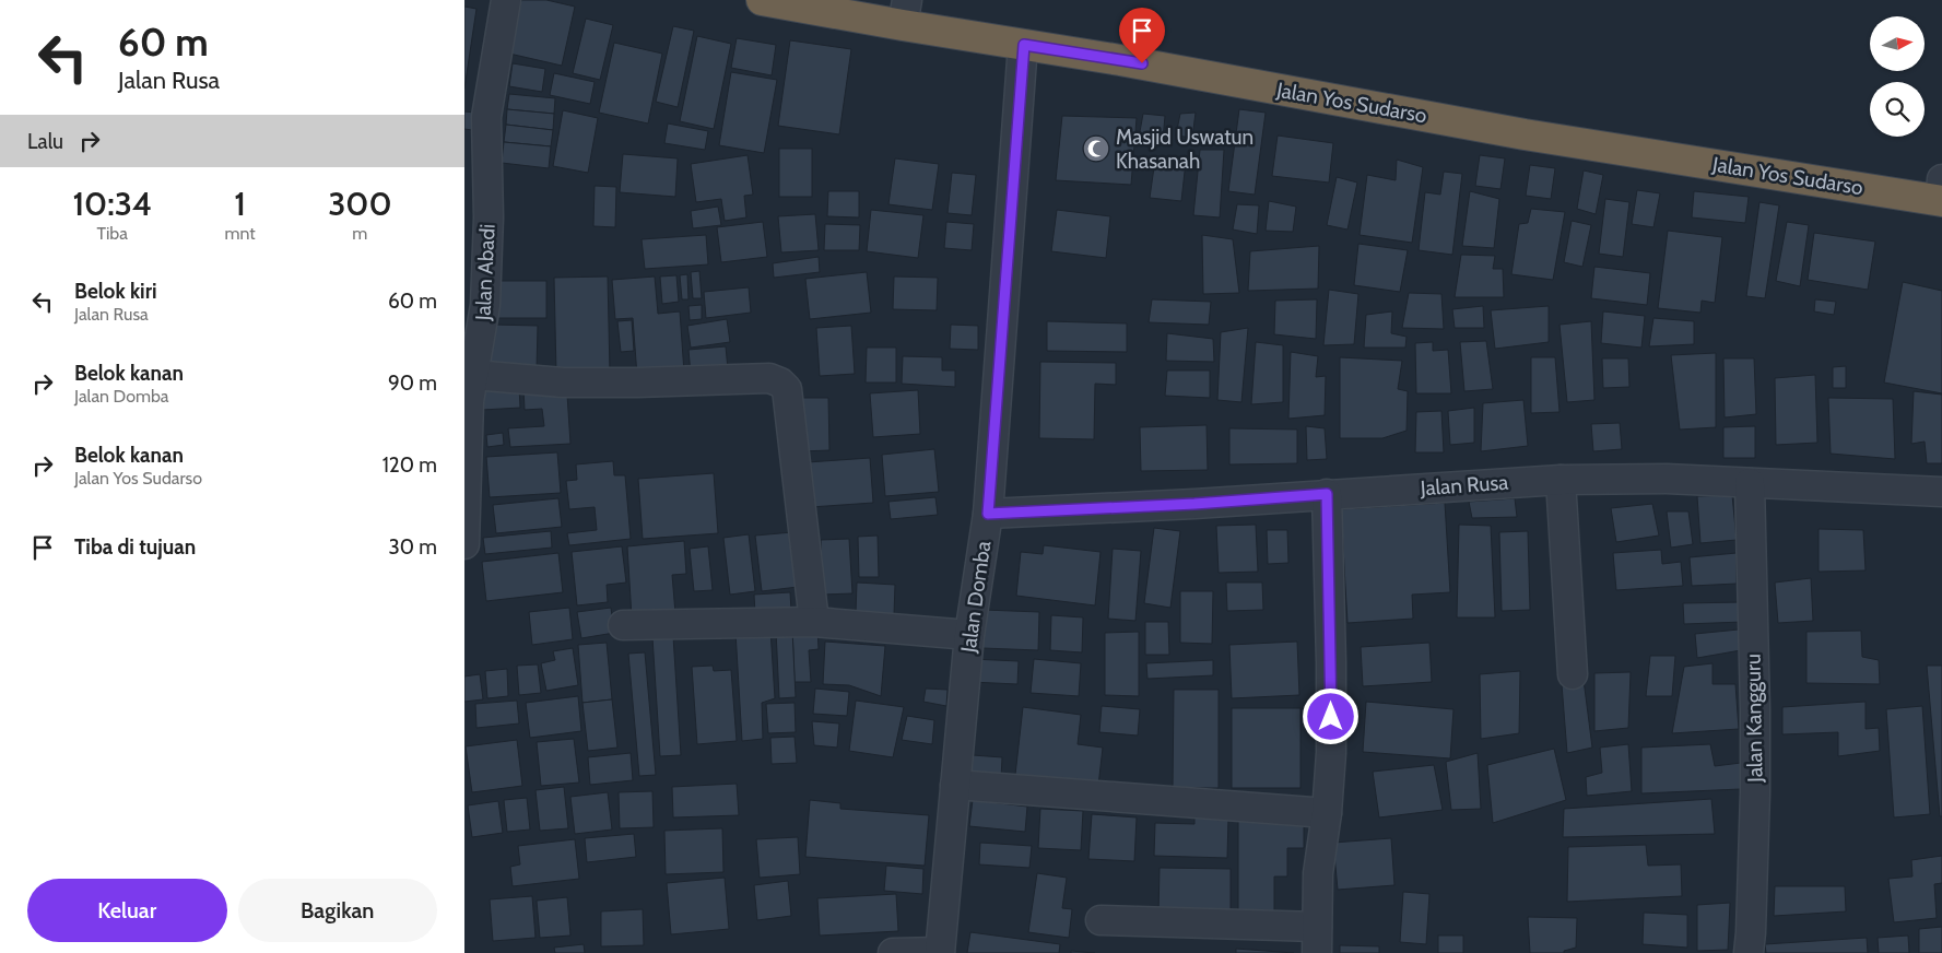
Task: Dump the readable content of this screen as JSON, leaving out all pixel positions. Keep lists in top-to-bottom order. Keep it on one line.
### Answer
{"streets":{"highway":["Jalan Yos Sudarso"],"street":["Jalan Abadi","Jalan Rusa","Jalan Domba","Jalan Kangguru"]},"crossings":[["Jalan Yos Sudarso","Jalan Domba"],["Jalan Rusa","Jalan Domba"],["Jalan Rusa","Jalan Kangguru"]],"places":{"mosque":["Masjid Uswatun Khasanah"]},"north":"right","page":{"turn":["60 m","Jalan Rusa"],"then":"Lalu","eta":["10:34","Tiba","1","mnt","300","m"],"list":[{"name":"Belok kiri","note":"Jalan Rusa","value":"60 m"},{"name":"Belok kanan","note":"Jalan Domba","value":"90 m"},{"name":"Belok kanan","note":"Jalan Yos Sudarso","value":"120 m"},{"name":"Tiba di tujuan","value":"30 m"}],"buttons":["Keluar","Bagikan"]}}
